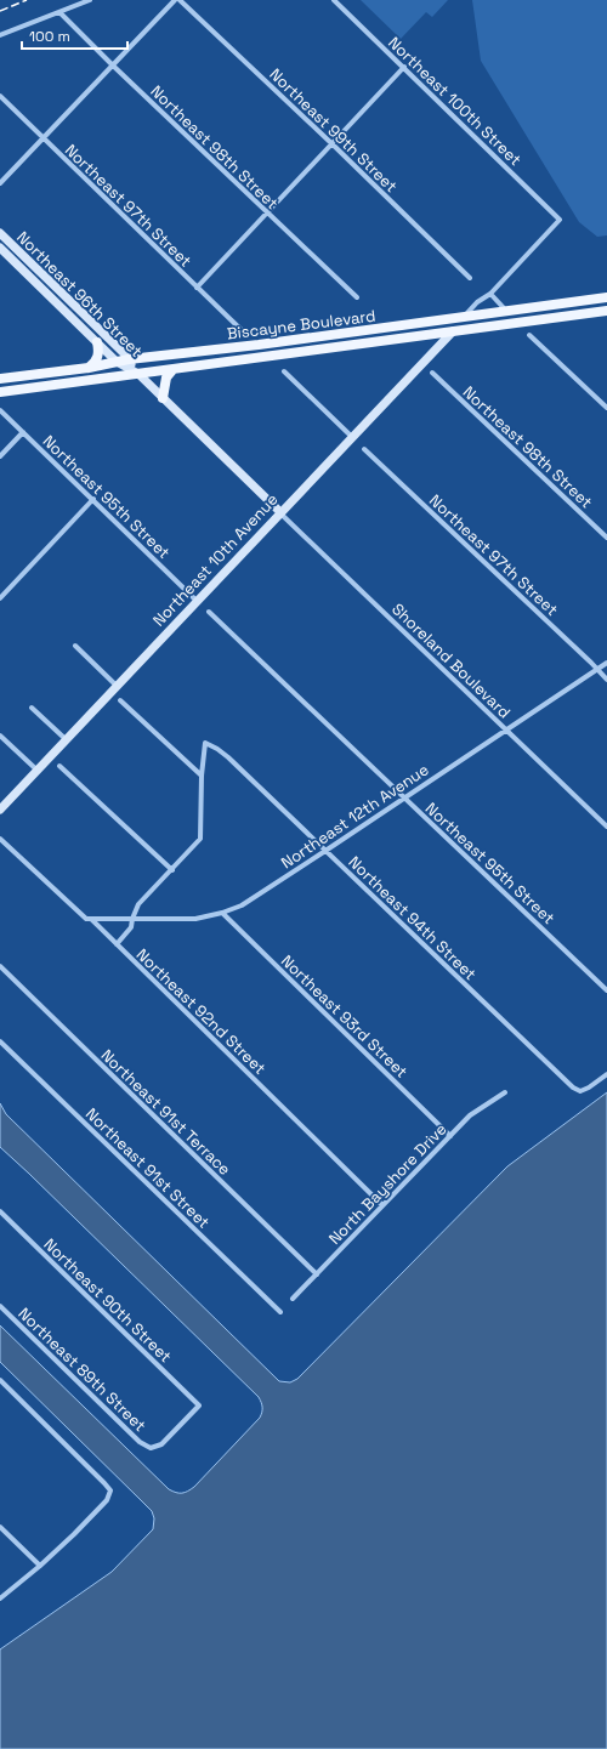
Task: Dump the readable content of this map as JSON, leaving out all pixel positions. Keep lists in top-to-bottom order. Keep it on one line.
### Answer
{"streets":{"main road":["Biscayne Boulevard"],"street":["Northeast 100th Street","Northeast 99th Street","Northeast 98th Street","Northeast 97th Street","Northeast 96th Street","Northeast 95th Street","Northeast 10th Avenue","Shoreland Boulevard","Northeast 12th Avenue","Northeast 94th Street","Northeast 92nd Street","Northeast 93rd Street","Northeast 91st Terrace","Northeast 91st Street","North Bayshore Drive","Northeast 90th Street","Northeast 89th Street"]},"crossings":[["Northeast 97th Street","Northeast 12th Avenue"],["Northeast 96th Street","Biscayne Boulevard"],["Northeast 96th Street","Northeast 10th Avenue"],["Northeast 96th Street","Shoreland Boulevard"],["Biscayne Boulevard","Northeast 10th Avenue"],["Northeast 95th Street","Northeast 10th Avenue"],["Northeast 95th Street","Northeast 12th Avenue"],["Northeast 10th Avenue","Shoreland Boulevard"],["Shoreland Boulevard","Northeast 12th Avenue"],["Northeast 12th Avenue","Northeast 94th Street"],["Northeast 12th Avenue","Northeast 92nd Street"],["Northeast 12th Avenue","Northeast 93rd Street"],["Northeast 92nd Street","North Bayshore Drive"],["Northeast 93rd Street","North Bayshore Drive"],["Northeast 91st Terrace","North Bayshore Drive"],["Northeast 90th Street","Northeast 89th Street"]],"scale_bar":"100 m"}
